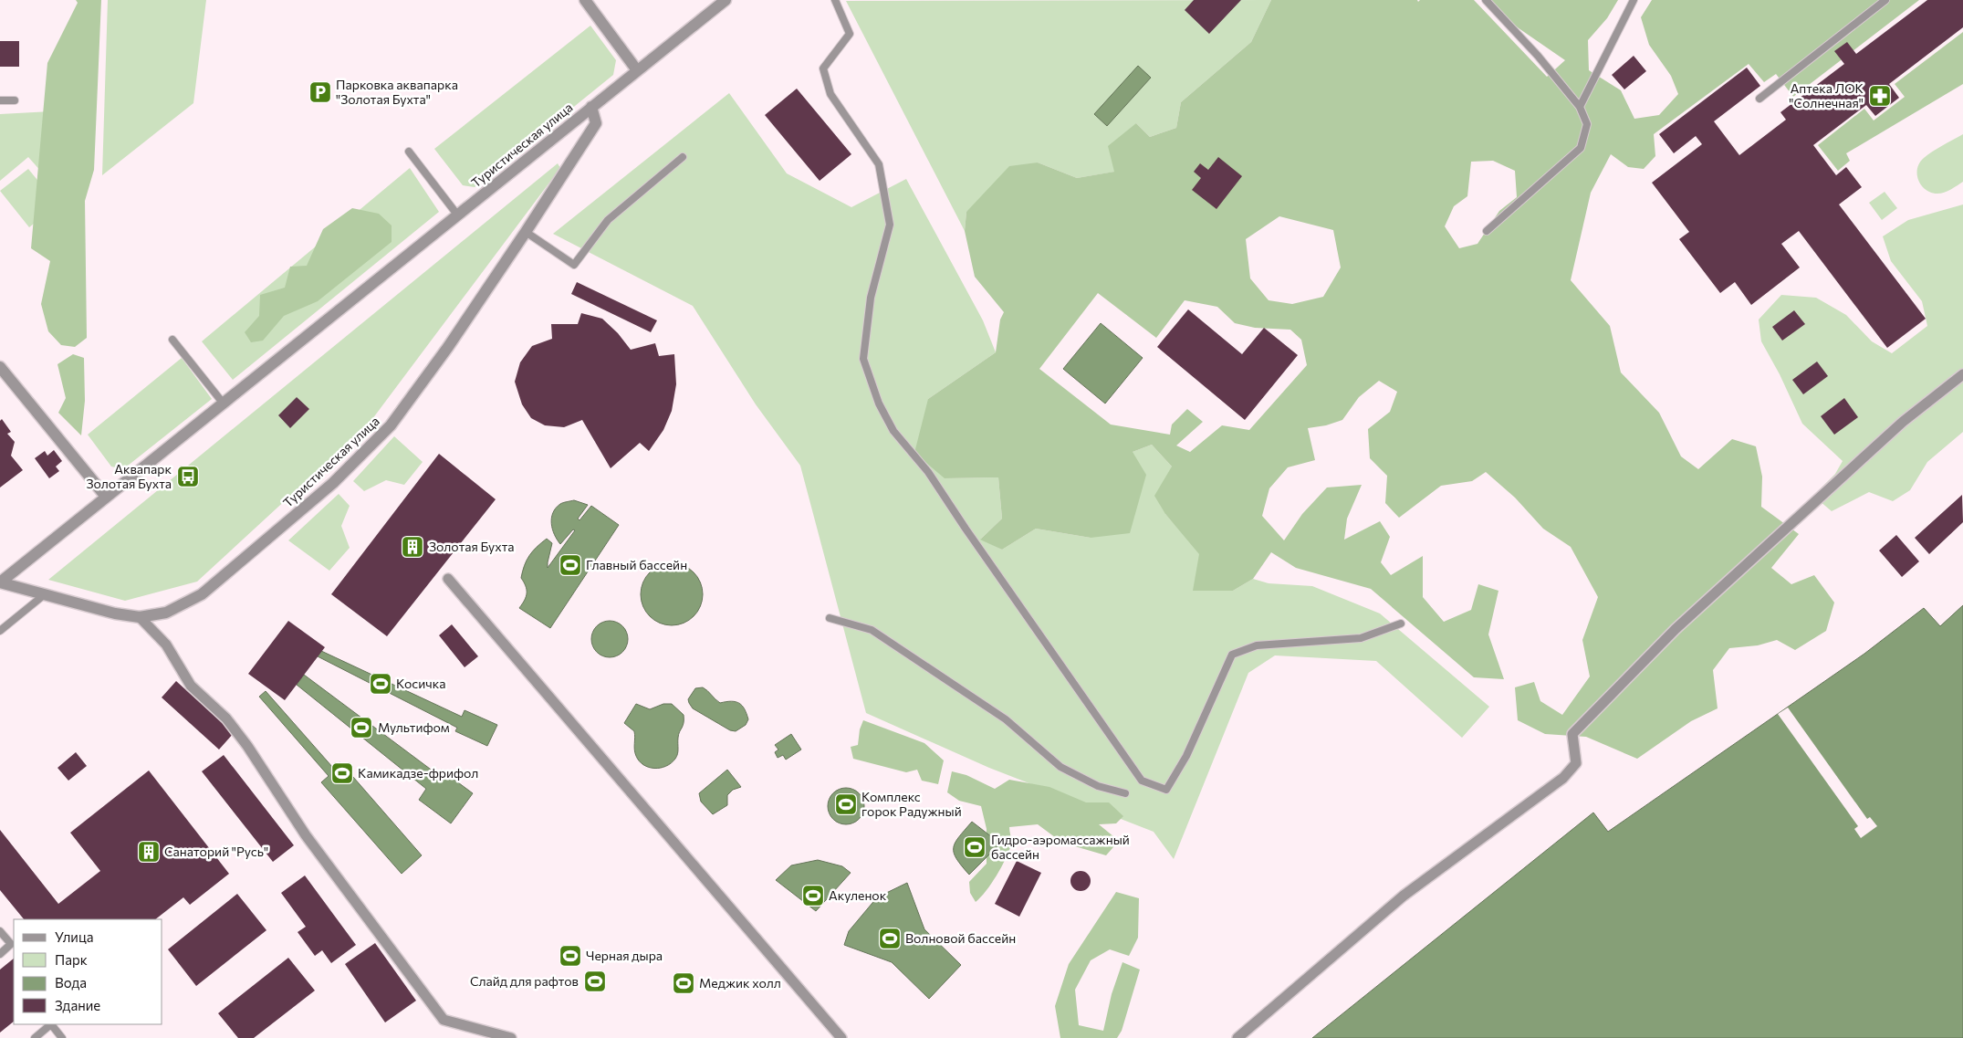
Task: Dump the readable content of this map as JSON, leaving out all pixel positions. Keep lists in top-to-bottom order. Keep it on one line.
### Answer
{"streets":{"street":["Туристическая улица"]},"places":{"parking":["Парковка аквапарка \"Золотая Бухта\""],"pharmacy":["Аптека ЛОК \"Солнечная\""],"bus stop":["Аквапарк Золотая Бухта"],"building":["Золотая Бухта","Санаторий \"Русь\""],"sports":["Главный бассейн","Косичка","Мультифом","Камикадзе-фрифол","Комплекс горок Радужный","Гидро-аэромассажный бассейн","Акуленок","Волновой бассейн","Черная дыра","Слайд для рафтов","Меджик холл"]},"legend":["Улица","Парк","Вода","Здание"]}
